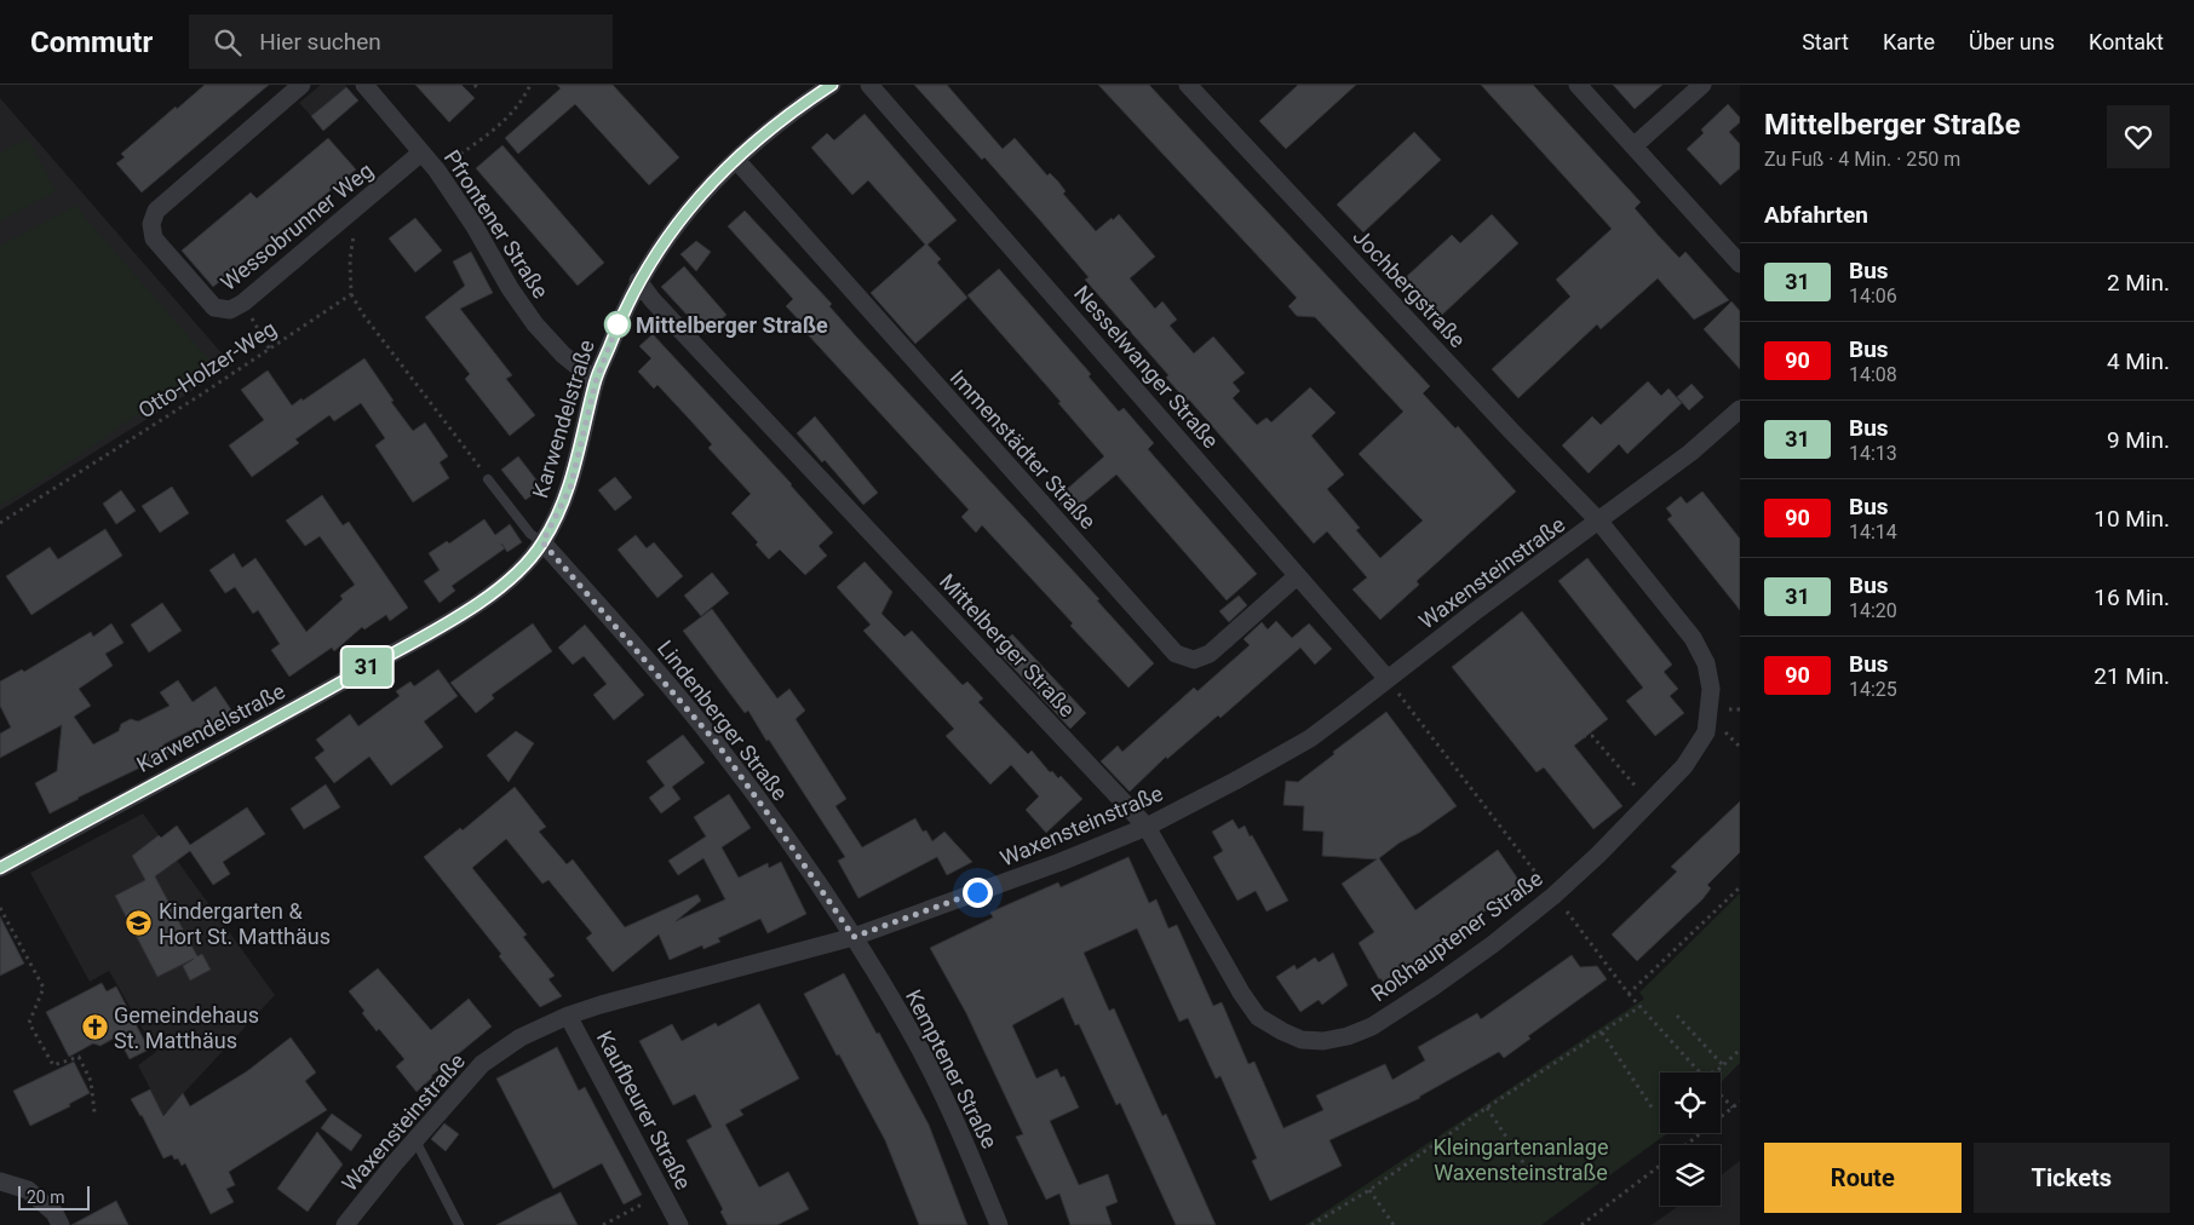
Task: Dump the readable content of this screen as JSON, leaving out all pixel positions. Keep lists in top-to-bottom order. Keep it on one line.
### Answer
{"streets":{"street":["Pfrontener Straße","Wessobrunner Weg","Jochbergstraße","Nesselwanger Straße","Karwendelstraße","Immenstädter Straße","Waxensteinstraße","Mittelberger Straße","Lindenberger Straße","Roßhauptener Straße","Kemptener Straße","Kaufbeurer Straße"],"path":["Otto-Holzer-Weg"]},"crossings":[["Pfrontener Straße","Wessobrunner Weg"],["Pfrontener Straße","Karwendelstraße"],["Jochbergstraße","Waxensteinstraße"],["Jochbergstraße","Roßhauptener Straße"],["Nesselwanger Straße","Immenstädter Straße"],["Nesselwanger Straße","Waxensteinstraße"],["Karwendelstraße","Immenstädter Straße"],["Karwendelstraße","Mittelberger Straße"],["Karwendelstraße","Lindenberger Straße"],["Waxensteinstraße","Mittelberger Straße"],["Waxensteinstraße","Lindenberger Straße"],["Waxensteinstraße","Roßhauptener Straße"],["Waxensteinstraße","Kemptener Straße"],["Waxensteinstraße","Kaufbeurer Straße"],["Mittelberger Straße","Roßhauptener Straße"],["Lindenberger Straße","Kemptener Straße"]],"parks":["Kleingartenanlage Waxensteinstraße"],"places":{"other":["Mittelberger Straße"],"school or university":["Kindergarten & Hort St. Matthäus"],"church":["Gemeindehaus St. Matthäus"]},"lines":["bus line 31"],"scale_bar":"20 m","page":{"header":"Commutr","search":"Hier suchen","nav":["Start","Karte","Über uns","Kontakt"],"on_map":"31","heading":[["Mittelberger Straße","Zu Fuß · 4 Min. · 250 m"],"Abfahrten"],"list":[{"mark":"31","name":"Bus","note":"14:06","value":"2 Min."},{"mark":"90","name":"Bus","note":"14:08","value":"4 Min."},{"mark":"31","name":"Bus","note":"14:13","value":"9 Min."},{"mark":"90","name":"Bus","note":"14:14","value":"10 Min."},{"mark":"31","name":"Bus","note":"14:20","value":"16 Min."},{"mark":"90","name":"Bus","note":"14:25","value":"21 Min."}],"buttons":["Route","Tickets"],"scale":"20 m"}}
